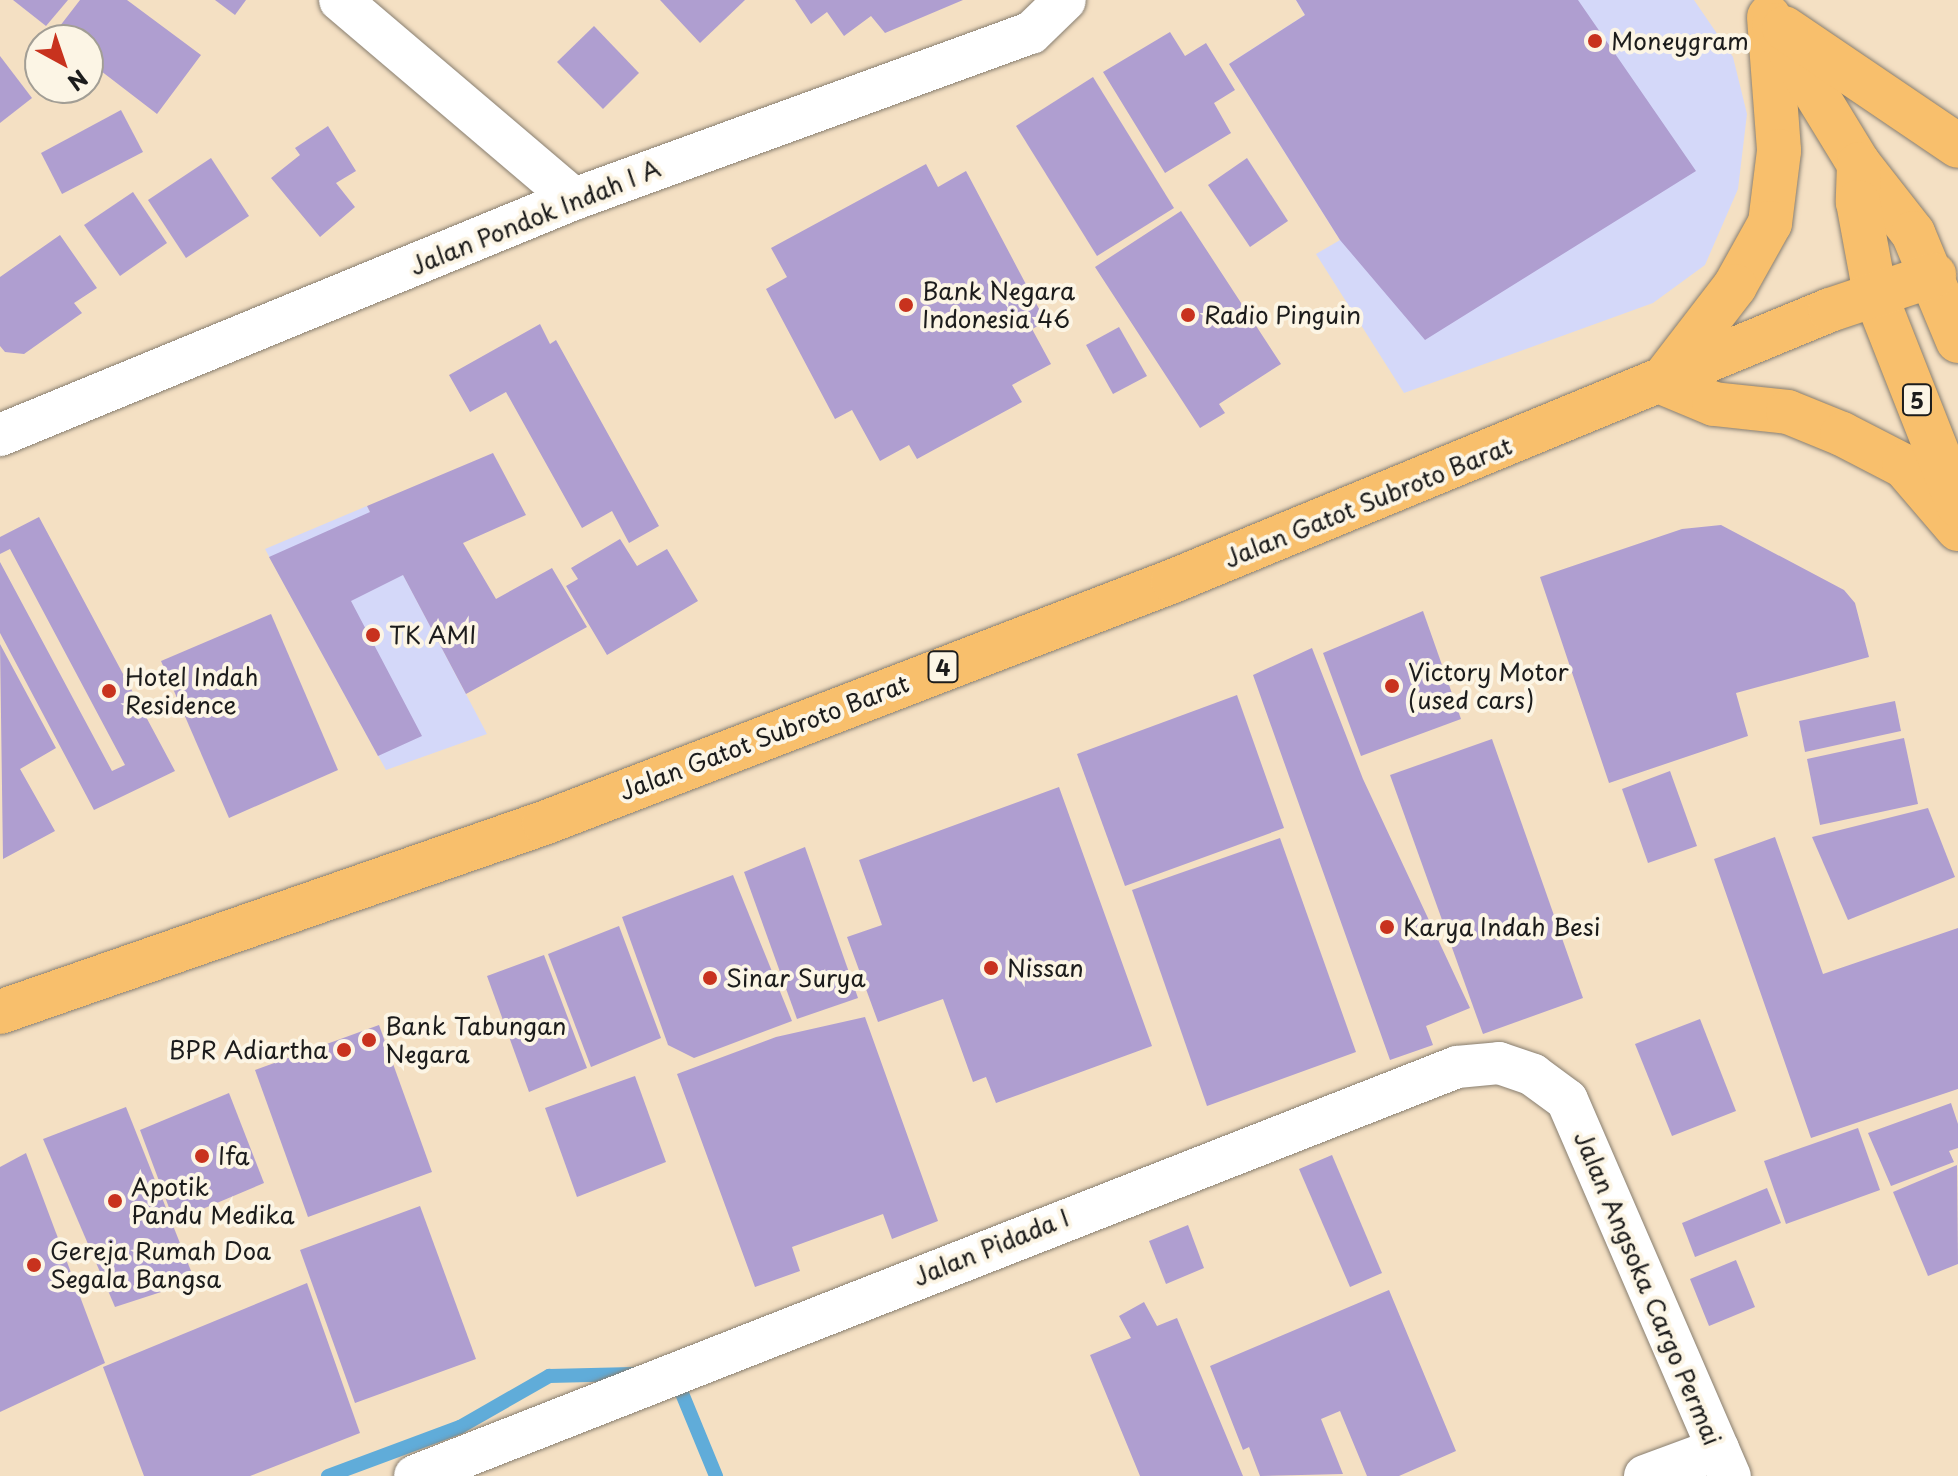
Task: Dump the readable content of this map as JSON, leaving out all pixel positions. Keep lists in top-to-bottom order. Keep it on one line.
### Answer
{"streets":{"highway":["5","Jalan Gatot Subroto Barat","4"],"street":["Jalan Pondok Indah I A","Jalan Pidada I","Jalan Angsoka Cargo Permai"]},"crossings":[["5","Jalan Gatot Subroto Barat"],["5","4"],["Jalan Gatot Subroto Barat","4"],["Jalan Pidada I","Jalan Angsoka Cargo Permai"]],"places":["Moneygram","Bank Negara Indonesia 46","Radio Pinguin","TK AMI","Victory Motor (used cars)","Hotel Indah Residence","Karya Indah Besi","Nissan","Sinar Surya","Bank Tabungan Negara","BPR Adiartha","Ifa","Apotik Pandu Medika","Gereja Rumah Doa Segala Bangsa"],"north":"bottom right"}
